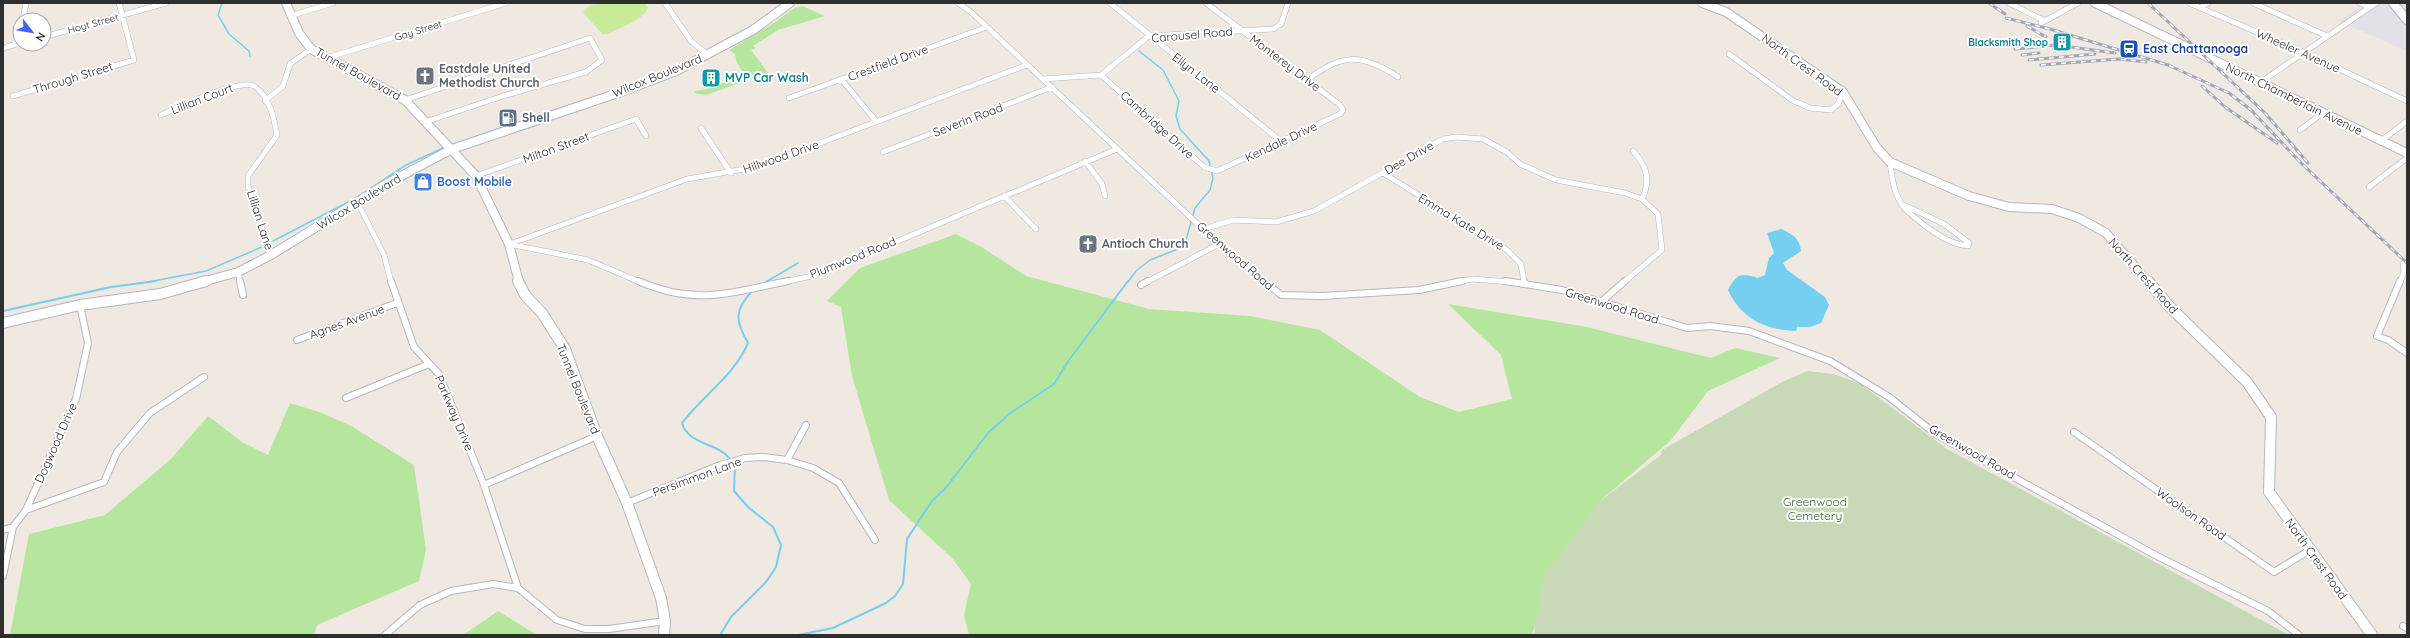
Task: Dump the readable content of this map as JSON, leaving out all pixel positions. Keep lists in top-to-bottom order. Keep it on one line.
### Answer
{"streets":{"main road":["North Crest Road","Tunnel Boulevard","Wilcox Boulevard","North Chamberlain Avenue"],"street":["Hoyt Street","Gay Street","Carousel Road","Wheeler Avenue","Crestfield Drive","Monterey Drive","Ellyn Lane","Through Street","Lillian Court","Severin Road","Cambridge Drive","Kendale Drive","Milton Street","Hillwood Drive","Dee Drive","Lillian Lane","Emma Kate Drive","Greenwood Road","Plumwood Road","Agnes Avenue","Parkway Drive","Dogwood Drive","Persimmon Lane","Woolson Road"]},"crossings":[["Hoyt Street","Through Street"],["Gay Street","Tunnel Boulevard"],["Carousel Road","Monterey Drive"],["Carousel Road","Ellyn Lane"],["Carousel Road","Cambridge Drive"],["Crestfield Drive","Greenwood Road"],["Monterey Drive","Kendale Drive"],["North Crest Road","Woolson Road"],["Ellyn Lane","Kendale Drive"],["Tunnel Boulevard","Wilcox Boulevard"],["Tunnel Boulevard","Milton Street"],["Tunnel Boulevard","Hillwood Drive"],["Tunnel Boulevard","Plumwood Road"],["Tunnel Boulevard","Persimmon Lane"],["Wilcox Boulevard","Lillian Lane"],["Wilcox Boulevard","Parkway Drive"],["Wilcox Boulevard","Dogwood Drive"],["Lillian Court","Lillian Lane"],["Severin Road","Greenwood Road"],["Cambridge Drive","Kendale Drive"],["Hillwood Drive","Greenwood Road"],["Hillwood Drive","Plumwood Road"],["Dee Drive","Emma Kate Drive"],["Dee Drive","Greenwood Road"],["Emma Kate Drive","Greenwood Road"],["Greenwood Road","Plumwood Road"],["Agnes Avenue","Parkway Drive"]],"parks":["Greenwood Cemetery"],"places":{"building":["Blacksmith Shop","MVP Car Wash"],"station":["East Chattanooga"],"church":["Eastdale United Methodist Church","Antioch Church"],"fuel station":["Shell"],"shop":["Boost Mobile"]},"north":"bottom right"}
